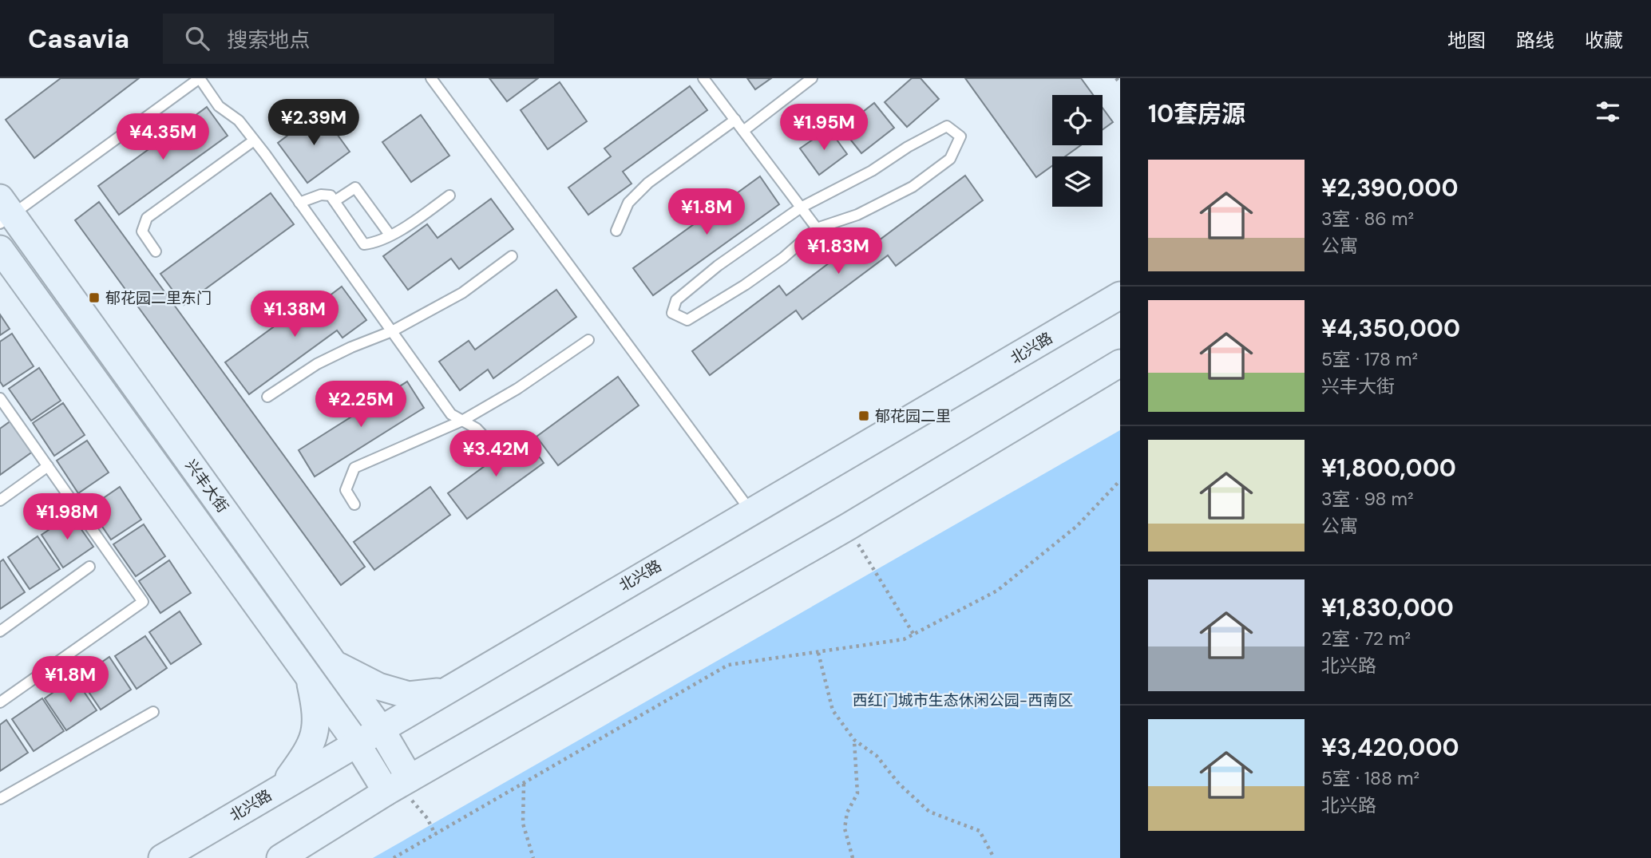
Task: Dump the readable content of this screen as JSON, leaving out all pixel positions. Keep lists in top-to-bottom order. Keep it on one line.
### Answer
{"streets":{"main road":["北兴路","兴丰大街"]},"crossings":[["北兴路","兴丰大街"]],"parks":["西红门城市生态休闲公园-西南区"],"places":{"transit":["郁花园二里东门","郁花园二里"]},"page":{"header":"Casavia","search":"搜索地点","nav":["地图","路线","收藏"],"heading":"10套房源","price":["¥2.39M","¥1.95M","¥4.35M","¥1.8M","¥1.83M","¥1.38M","¥2.25M","¥3.42M","¥1.98M","¥1.8M"],"list":[{"name":"¥2,390,000","note":"3室 · 86 m² · 公寓"},{"name":"¥4,350,000","note":"5室 · 178 m² · 兴丰大街"},{"name":"¥1,800,000","note":"3室 · 98 m² · 公寓"},{"name":"¥1,830,000","note":"2室 · 72 m² · 北兴路"},{"name":"¥3,420,000","note":"5室 · 188 m² · 北兴路"}]}}
